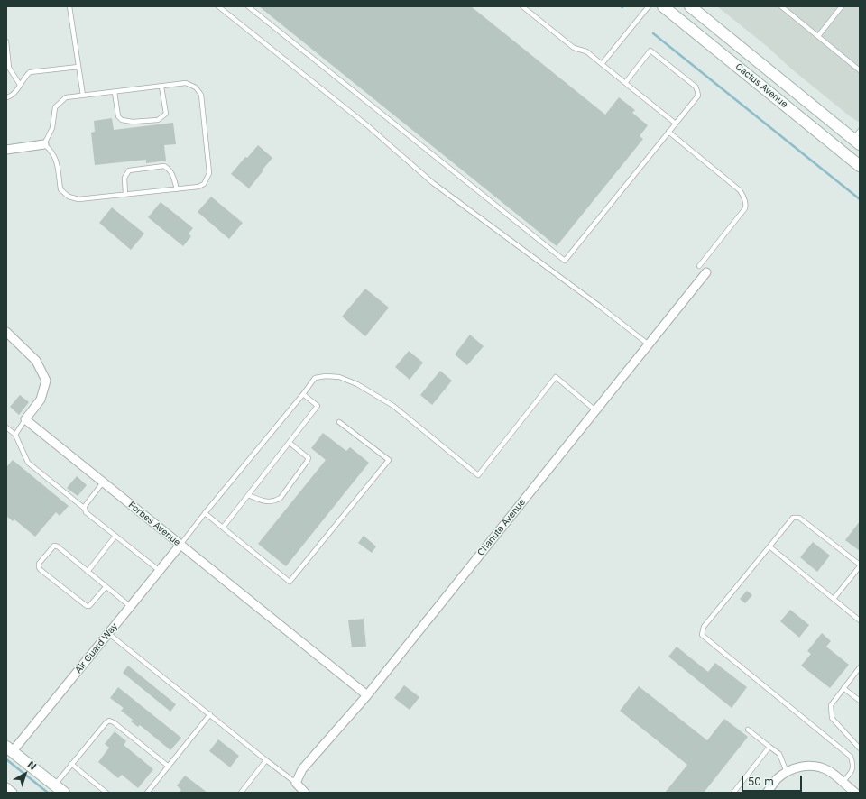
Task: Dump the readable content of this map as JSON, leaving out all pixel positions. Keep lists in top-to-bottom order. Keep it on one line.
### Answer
{"streets":{"main road":["Cactus Avenue"],"street":["Forbes Avenue","Chanute Avenue","Air Guard Way"]},"crossings":[["Forbes Avenue","Chanute Avenue"],["Forbes Avenue","Air Guard Way"]],"scale_bar":"50 m","north":"top right"}
